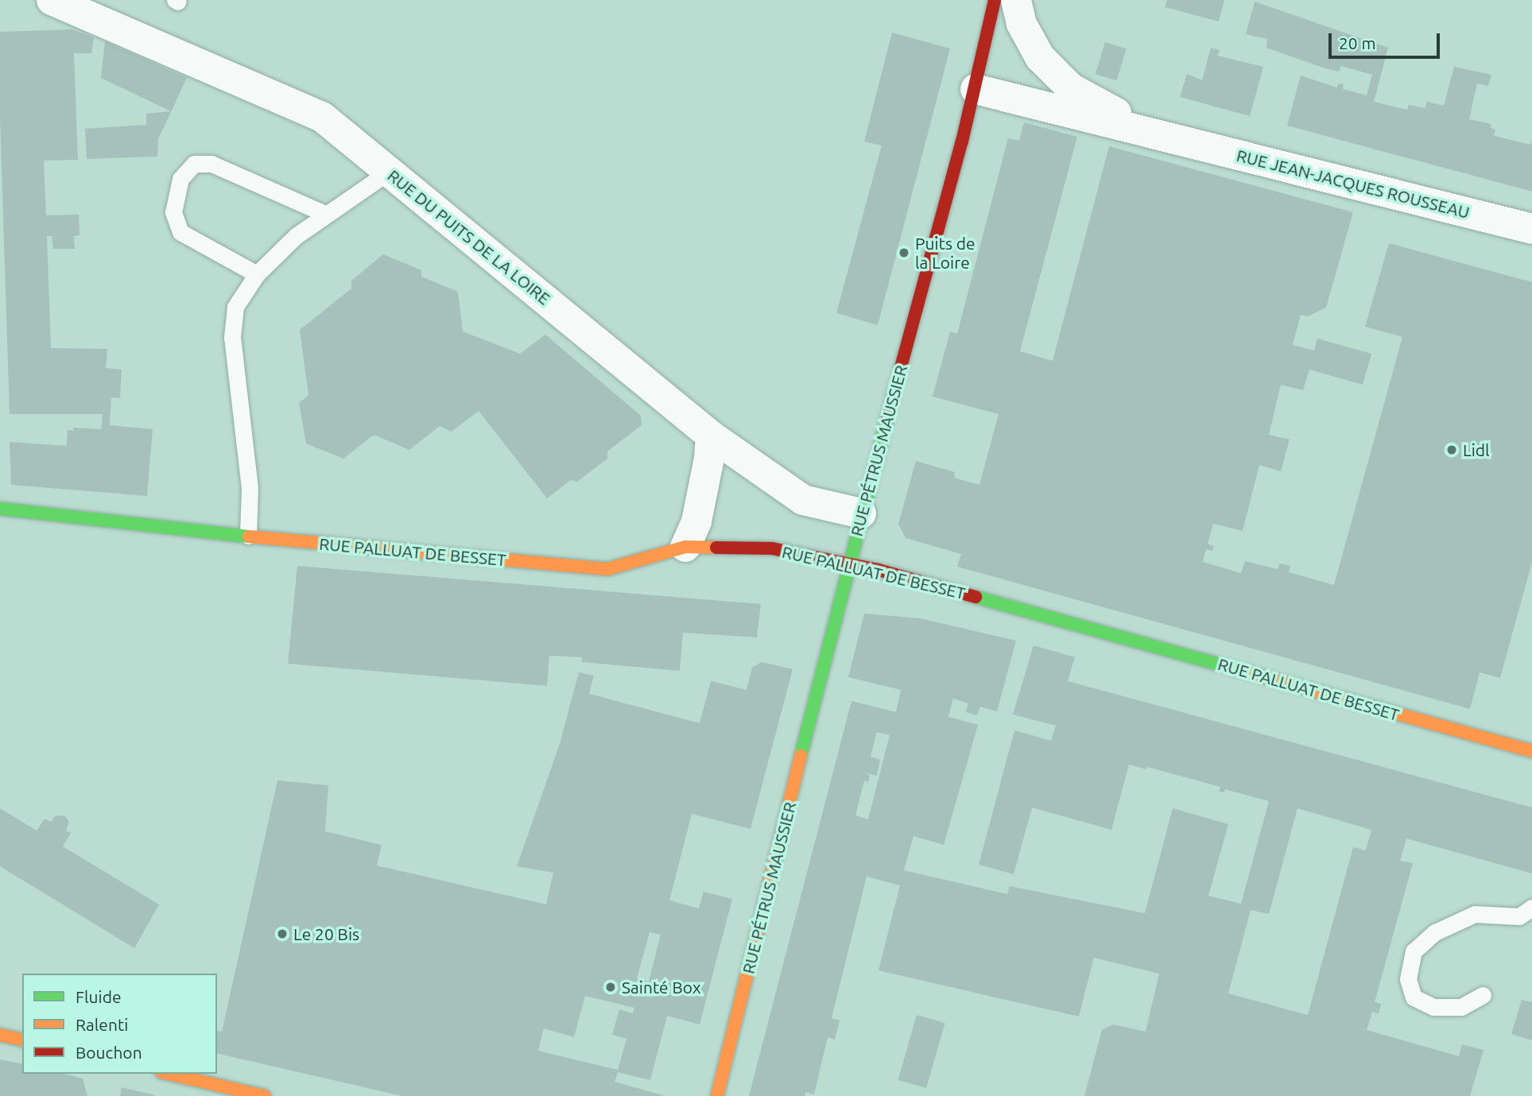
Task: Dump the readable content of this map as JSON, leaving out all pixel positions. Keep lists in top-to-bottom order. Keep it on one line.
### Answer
{"streets":{"main road":["RUE PÉTRUS MAUSSIER","RUE PALLUAT DE BESSET"],"street":["RUE JEAN-JACQUES ROUSSEAU","RUE DU PUITS DE LA LOIRE"]},"crossings":[["RUE JEAN-JACQUES ROUSSEAU","RUE PÉTRUS MAUSSIER"],["RUE DU PUITS DE LA LOIRE","RUE PÉTRUS MAUSSIER"],["RUE PÉTRUS MAUSSIER","RUE PALLUAT DE BESSET"]],"places":["Puits de la Loire","Lidl","Le 20 Bis","Sainté Box"],"legend":["Fluide","Ralenti","Bouchon"],"scale_bar":"20 m"}
